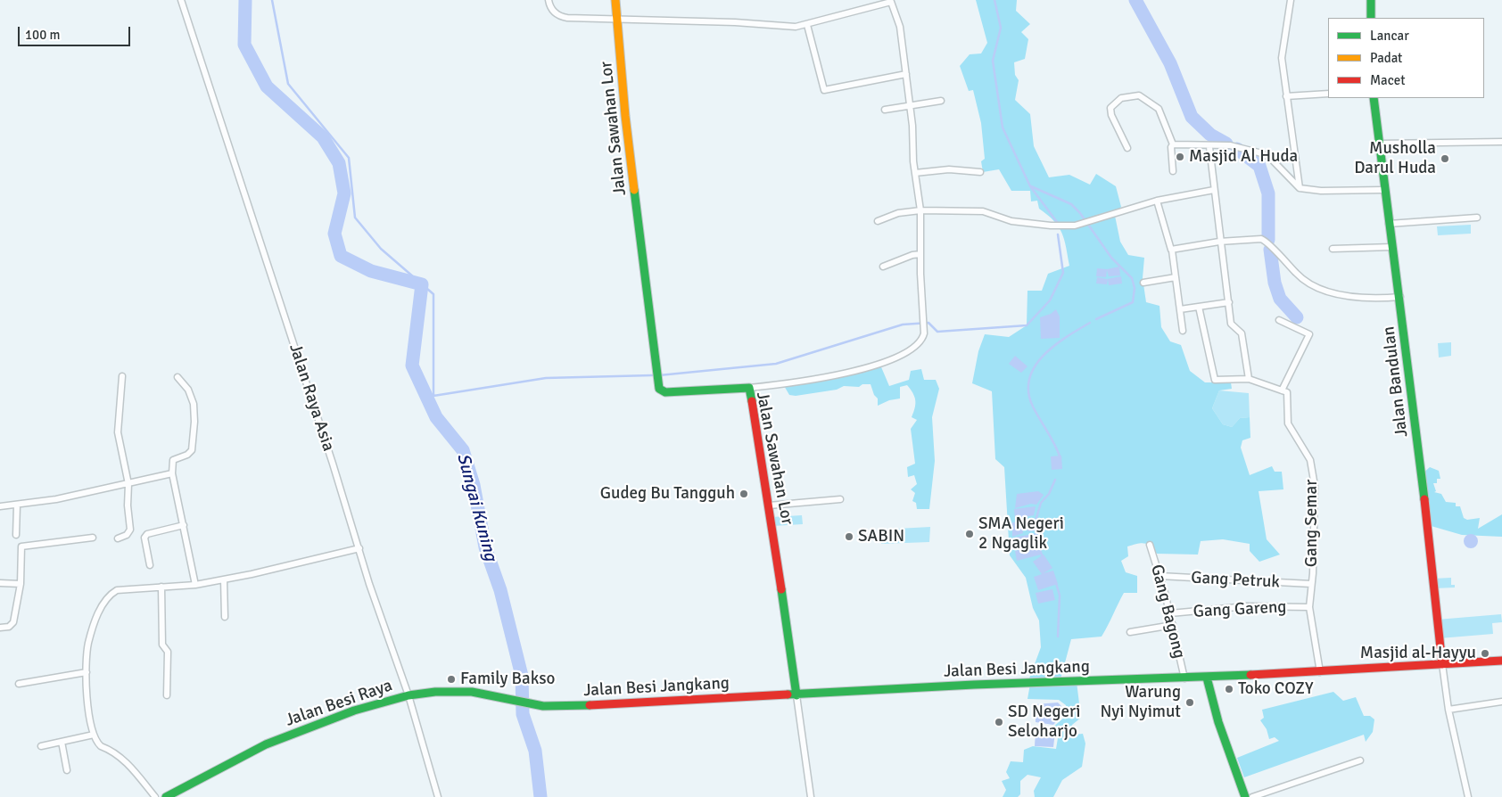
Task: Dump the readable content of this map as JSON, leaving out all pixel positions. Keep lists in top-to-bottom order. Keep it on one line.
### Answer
{"streets":{"main road":["Jalan Sawahan Lor","Jalan Bandulan","Jalan Besi Jangkang","Jalan Besi Raya"],"street":["Jalan Raya Asia","Gang Semar","Gang Petruk","Gang Gareng","Gang Bagong"]},"crossings":[["Jalan Sawahan Lor","Jalan Besi Jangkang"],["Jalan Bandulan","Jalan Besi Jangkang"],["Jalan Raya Asia","Jalan Besi Raya"],["Gang Semar","Gang Petruk"],["Gang Semar","Gang Gareng"],["Gang Semar","Jalan Besi Jangkang"],["Gang Petruk","Gang Bagong"],["Gang Gareng","Gang Bagong"],["Gang Bagong","Jalan Besi Jangkang"],["Jalan Besi Jangkang","Jalan Besi Raya"]],"water":["Sungai Kuning"],"places":["Masjid Al Huda","Musholla Darul Huda","Gudeg Bu Tangguh","SMA Negeri 2 Ngaglik","SABIN","Masjid al-Hayyu","Family Bakso","Toko COZY","Warung Nyi Nyimut","SD Negeri Seloharjo"],"legend":["Lancar","Padat","Macet"],"scale_bar":"100 m"}
